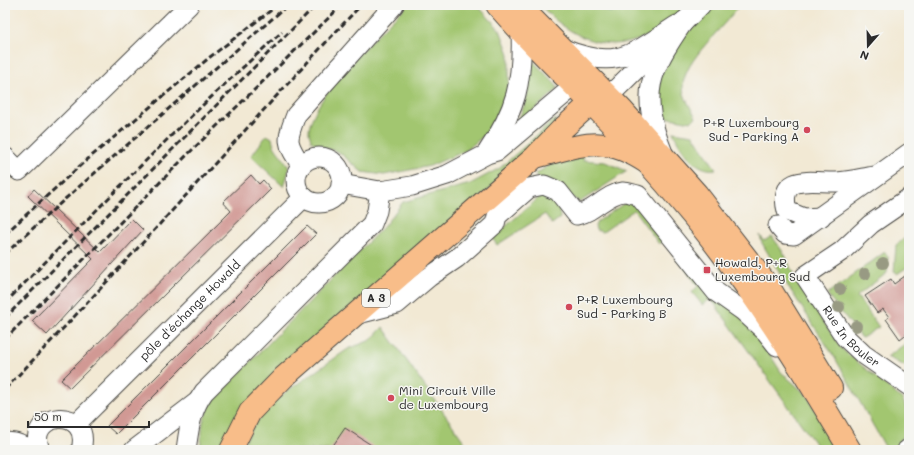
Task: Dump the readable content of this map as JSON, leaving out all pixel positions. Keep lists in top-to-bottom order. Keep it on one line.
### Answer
{"streets":{"main road":["A 3"],"street":["pôle d'échange Howald","Rue In Bouler"]},"places":{"other":["P+R Luxembourg Sud - Parking A","P+R Luxembourg Sud - Parking B","Mini Circuit Ville de Luxembourg"],"transit":["Howald, P+R Luxembourg Sud"]},"scale_bar":"50 m","north":"bottom"}
